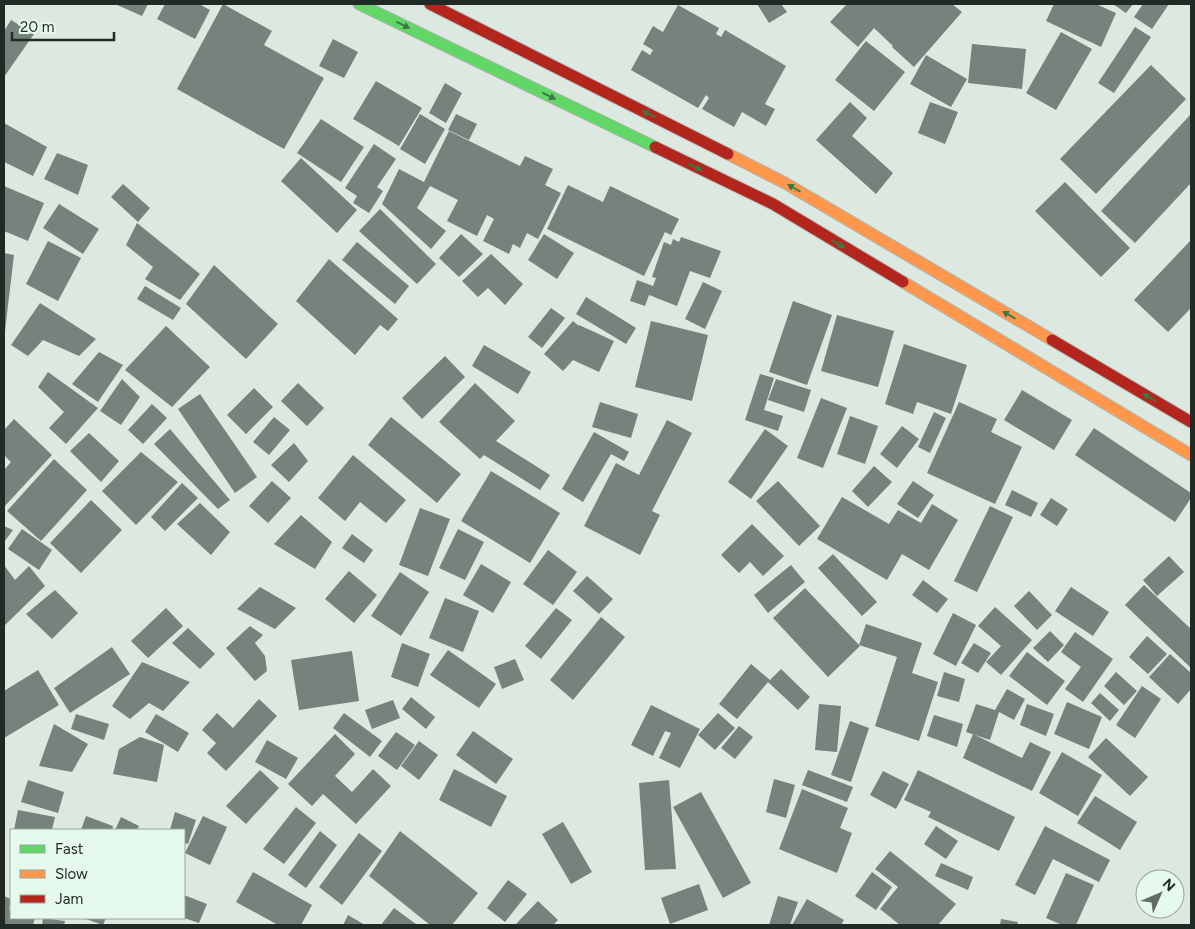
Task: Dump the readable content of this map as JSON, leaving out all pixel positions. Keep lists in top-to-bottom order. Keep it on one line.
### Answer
{"legend":["Fast","Slow","Jam"],"scale_bar":"20 m","north":"top right"}
